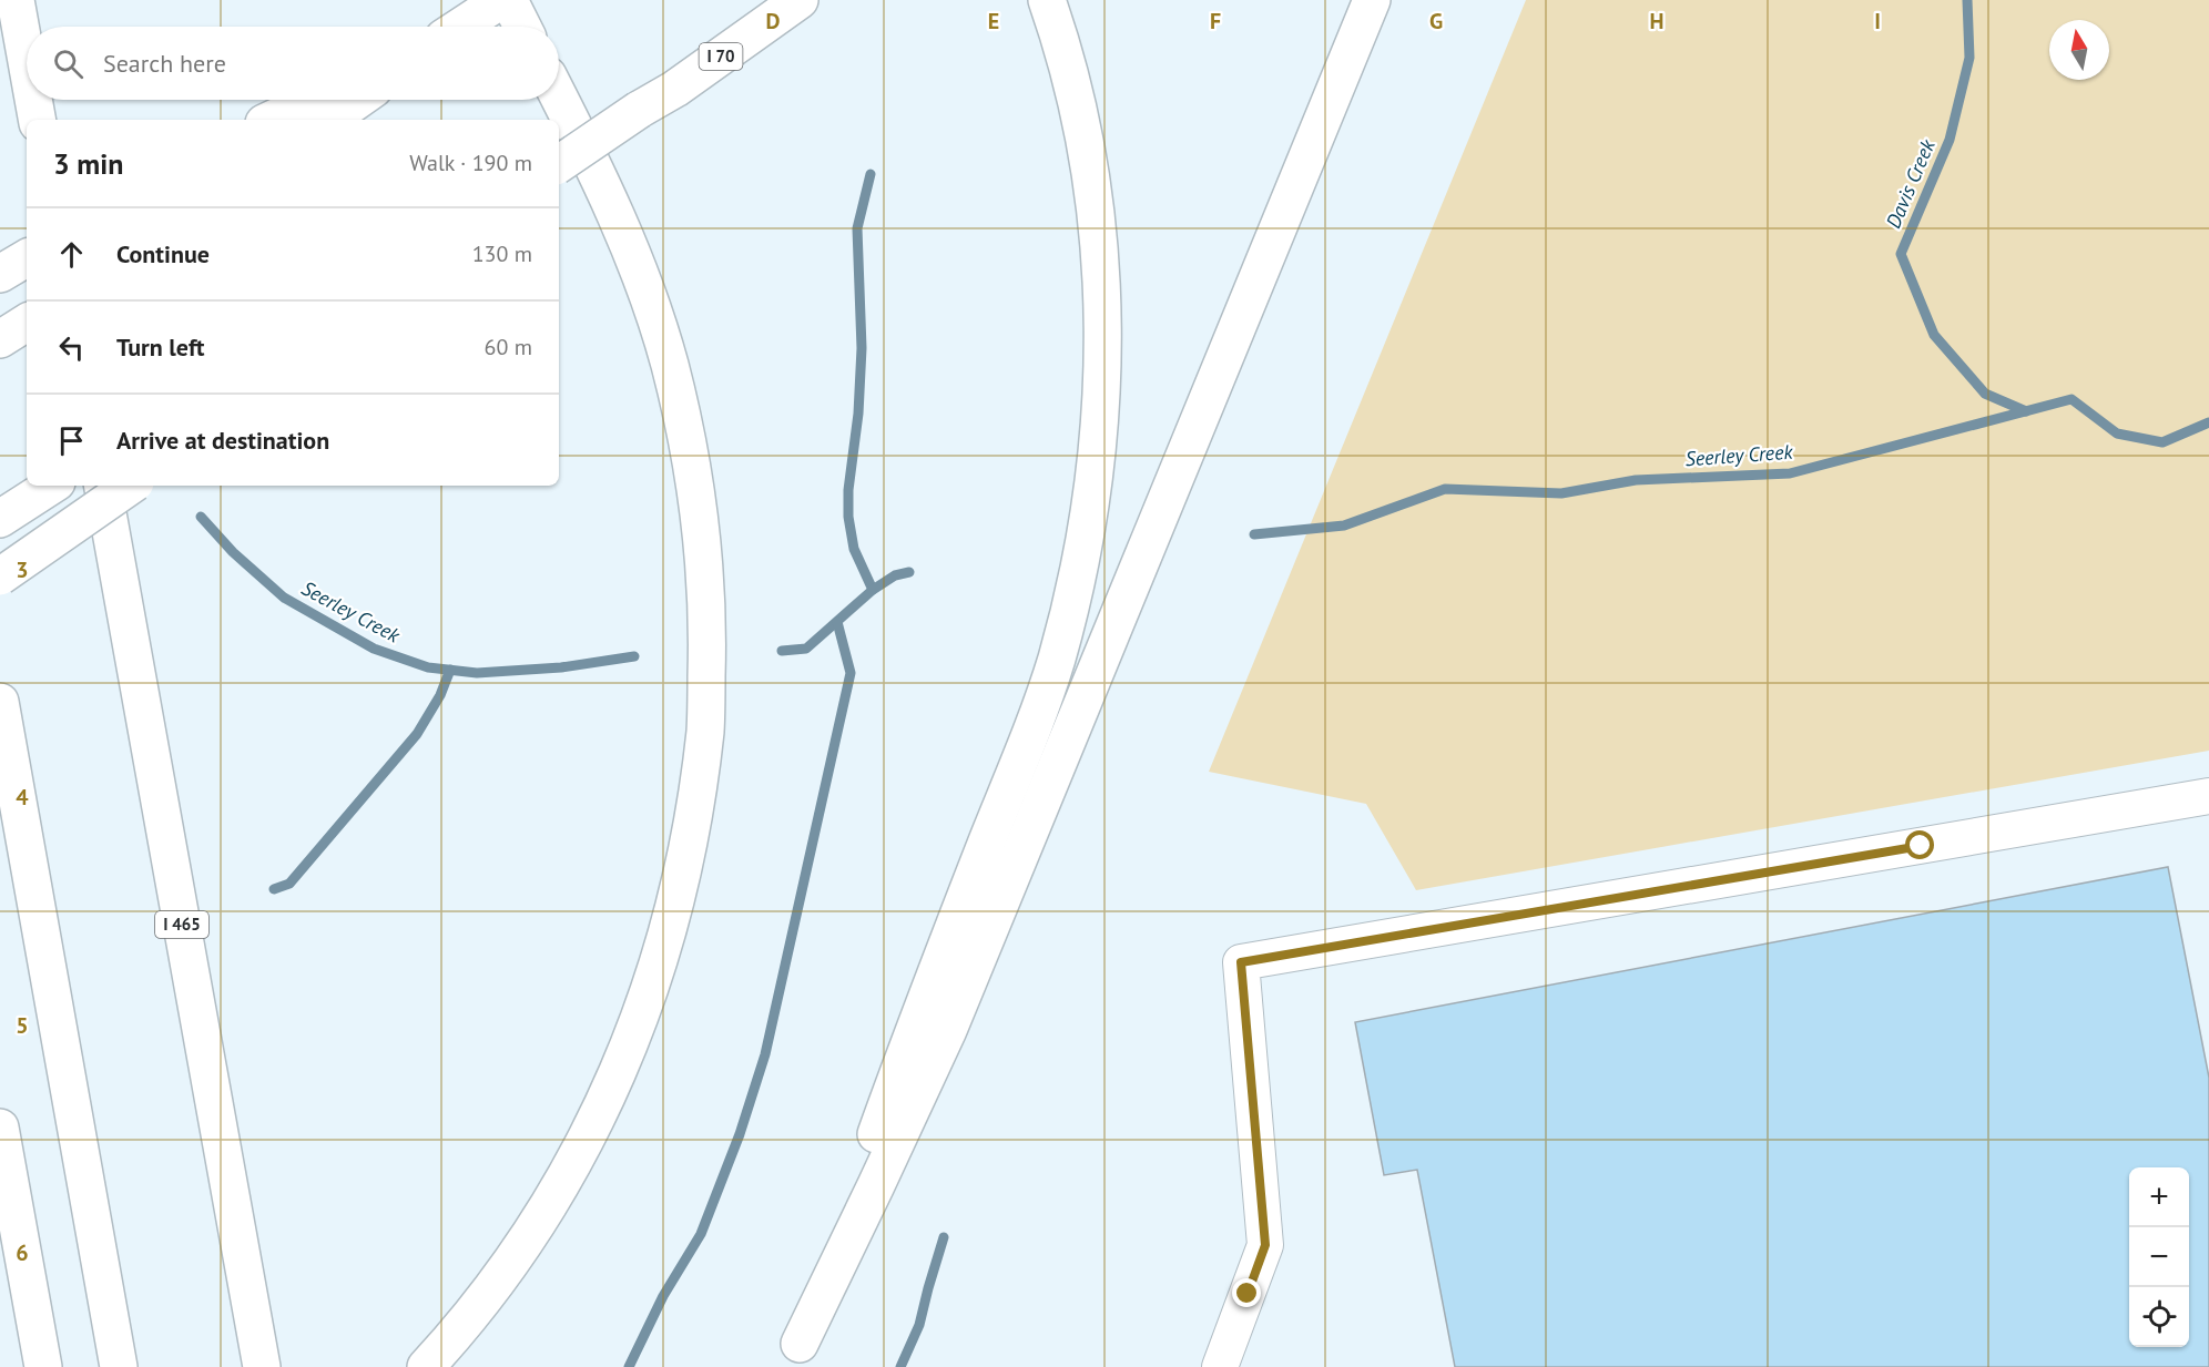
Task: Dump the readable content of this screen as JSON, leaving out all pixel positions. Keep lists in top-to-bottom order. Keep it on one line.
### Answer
{"streets":{"highway":["I 70","I 465"]},"water":["Davis Creek","Seerley Creek"],"north":"top","page":{"search":"Search here","heading":["3 min","Walk · 190 m"],"list":[["Continue","130 m"],["Turn left","60 m"],"Arrive at destination"],"map_buttons":["+","−"]},"grid":{"columns":["D","E","F","G","H","I"],"rows":["3","4","5","6"]}}
